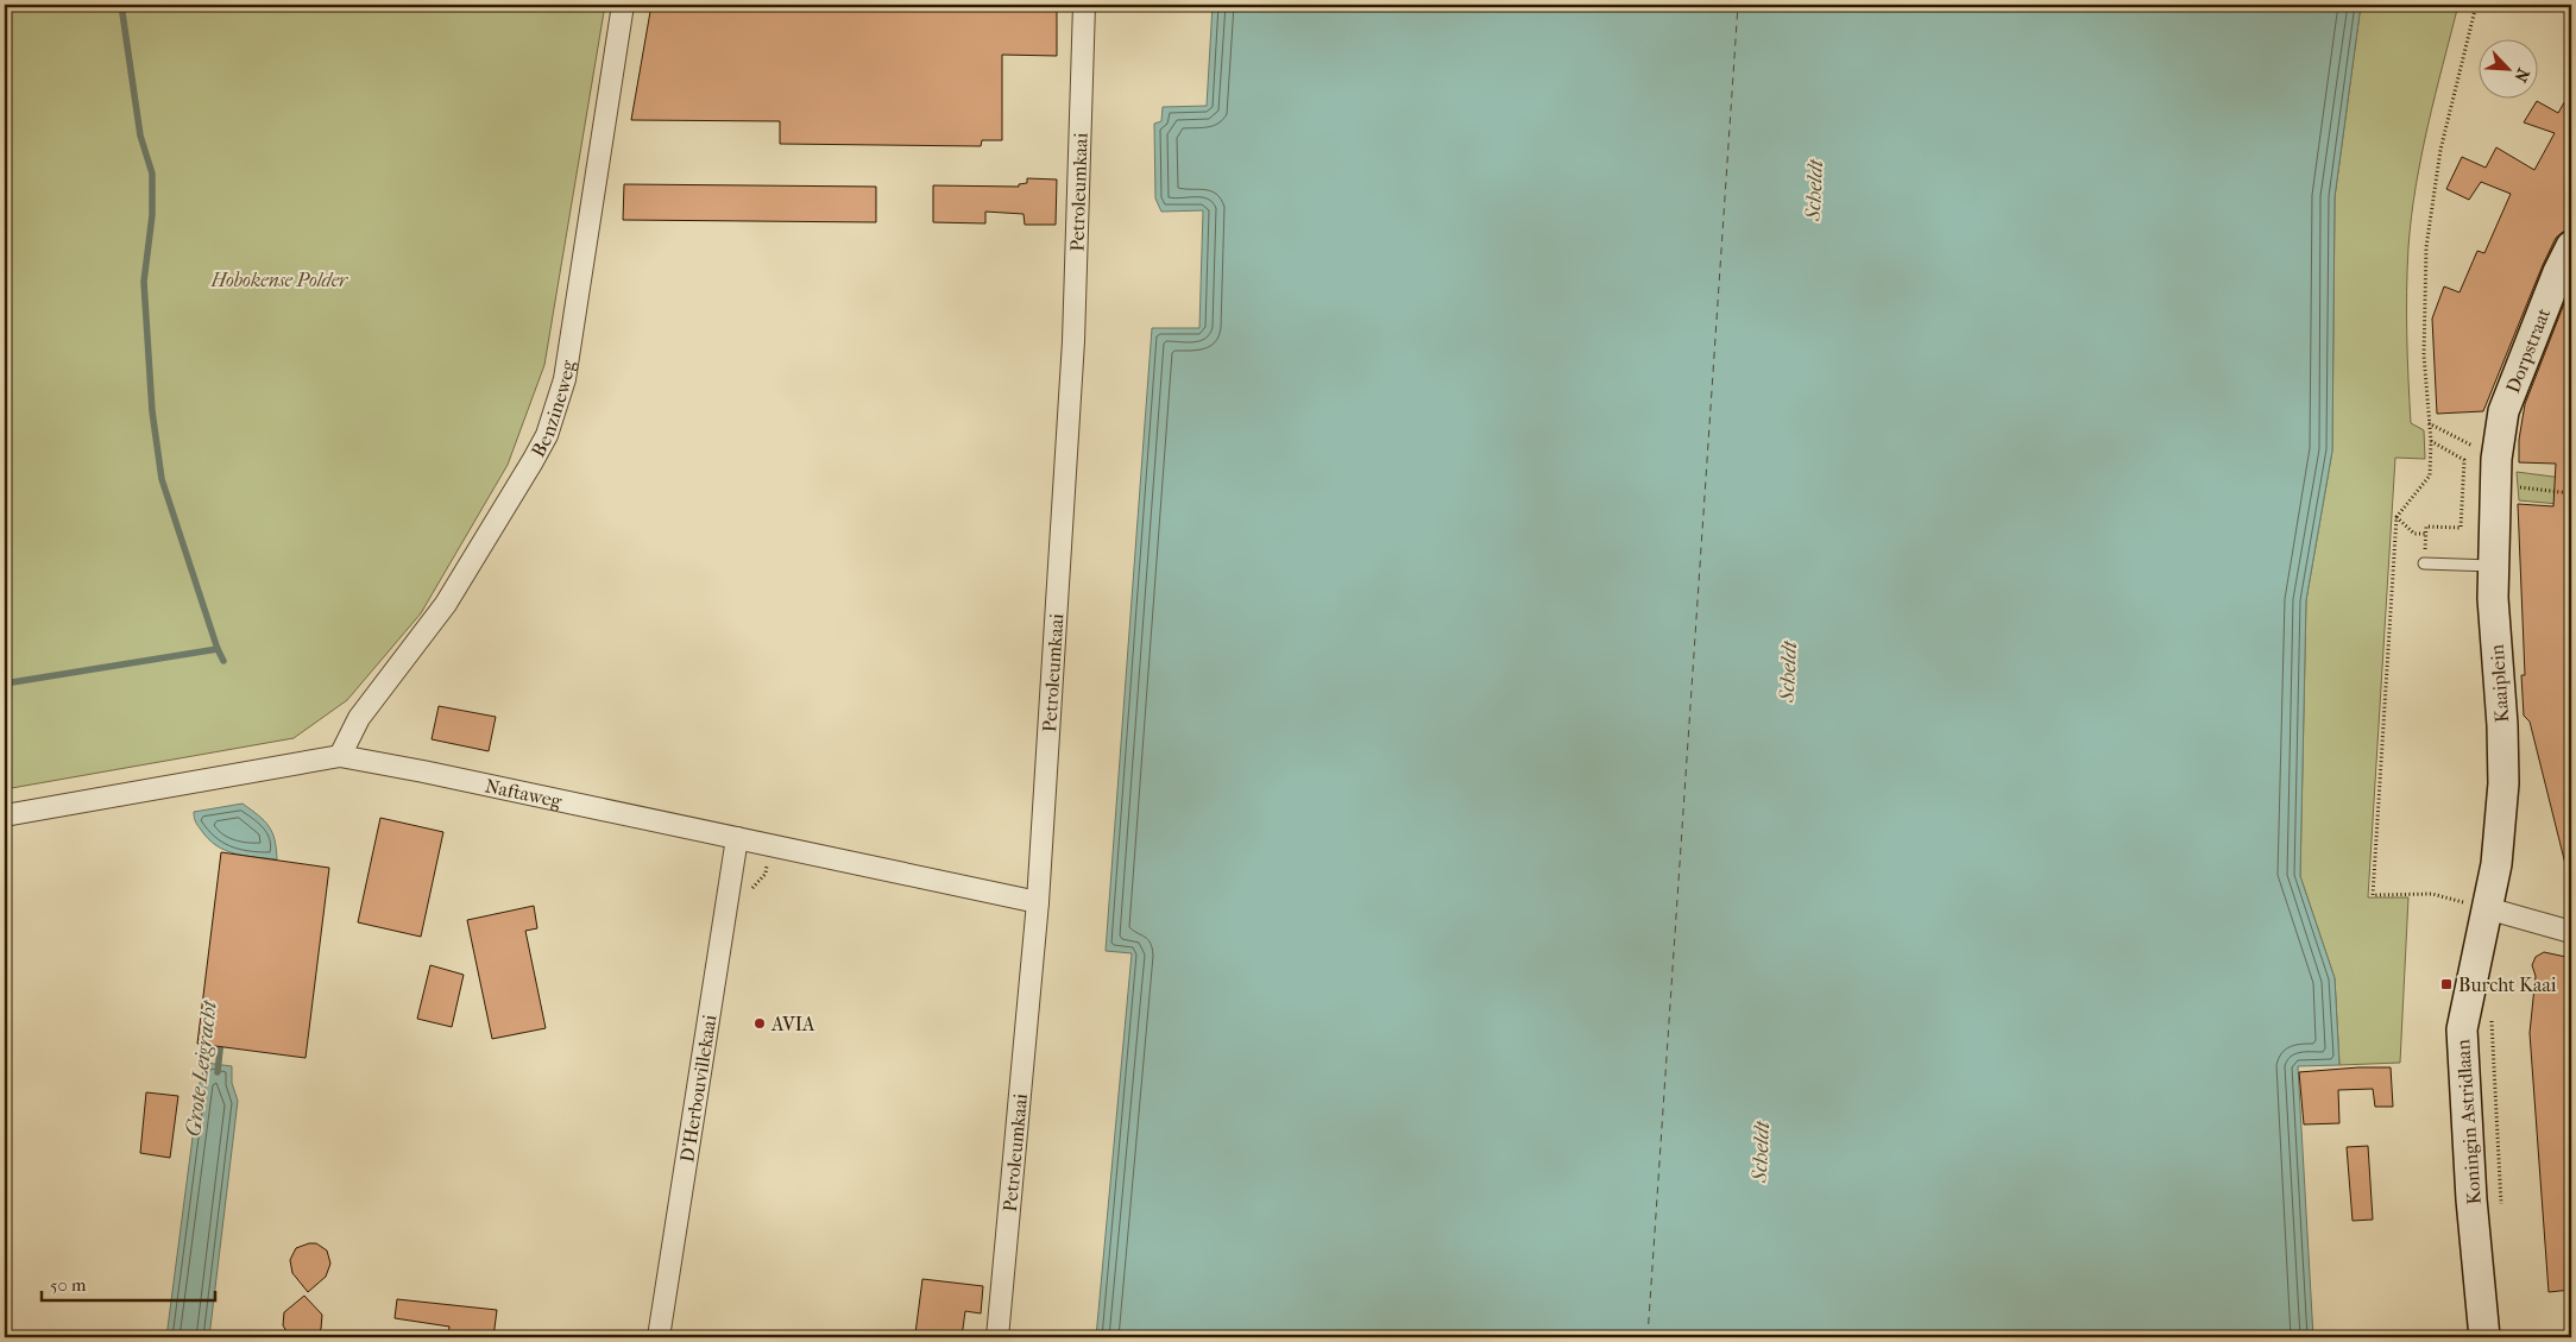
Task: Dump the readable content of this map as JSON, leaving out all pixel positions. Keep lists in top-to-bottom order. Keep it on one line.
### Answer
{"streets":{"street":["Petroleumkaai","Dorpstraat","Benzineweg","Kaaiplein","Naftaweg","D'Herbouvillekaai","Koningin Astridlaan"]},"crossings":[["Petroleumkaai","Naftaweg"],["Dorpstraat","Kaaiplein"],["Benzineweg","Naftaweg"],["Kaaiplein","Koningin Astridlaan"],["Naftaweg","D'Herbouvillekaai"]],"water":["Scheldt","Grote Leigracht"],"parks":["Hobokense Polder"],"places":{"transit":["Burcht Kaai"],"other":["AVIA"]},"scale_bar":"50 m","north":"bottom right"}
